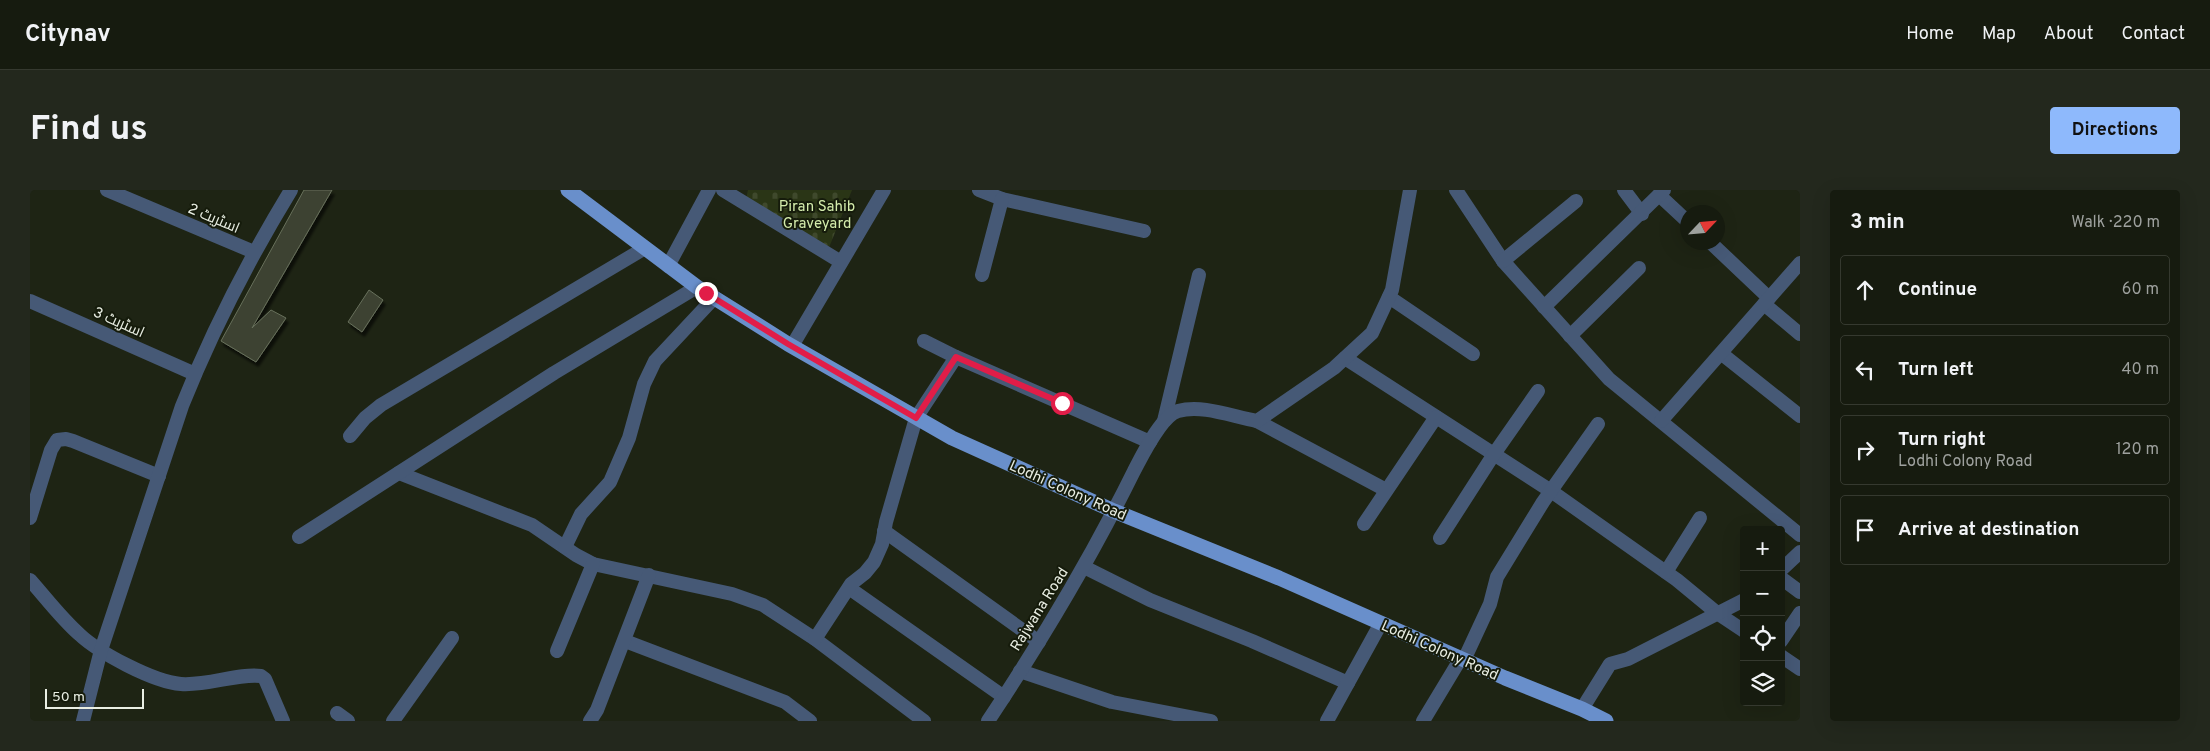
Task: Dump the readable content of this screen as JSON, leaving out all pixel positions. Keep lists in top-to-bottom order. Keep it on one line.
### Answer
{"streets":{"main road":["Lodhi Colony Road"],"street":["اسٹریٹ 2","اسٹریٹ 3","Rajwana Road"]},"crossings":[["Lodhi Colony Road","Rajwana Road"]],"parks":["Piran Sahib Graveyard"],"scale_bar":"50 m","north":"top right","page":{"header":"Citynav","nav":["Home","Map","About","Contact"],"buttons":"Directions","title":"Find us","heading":["3 min","Walk · 220 m"],"list":[["Continue","60 m"],["Turn left","40 m"],["Turn right","Lodhi Colony Road","120 m"],"Arrive at destination"],"map_buttons":["+","−"],"scale":"50 m"}}
